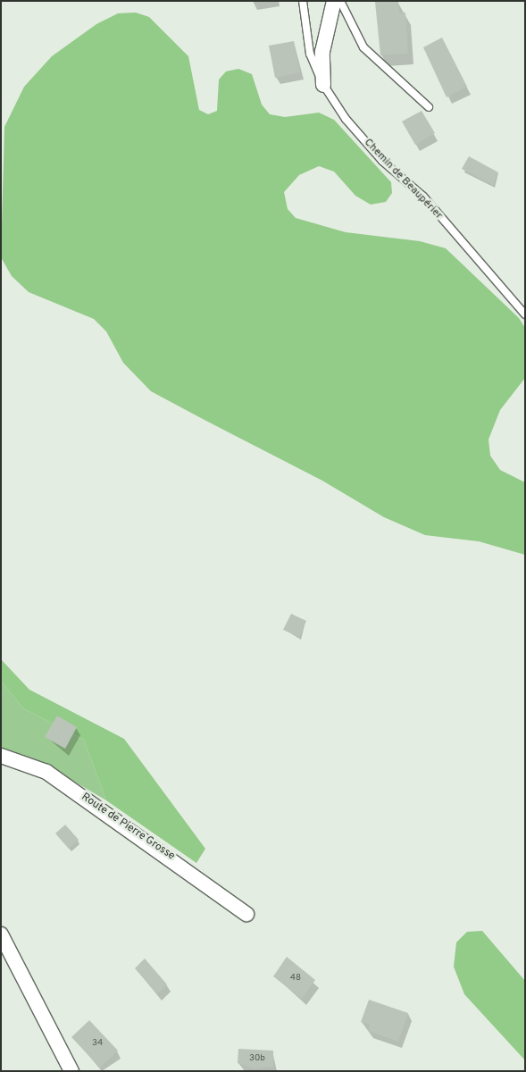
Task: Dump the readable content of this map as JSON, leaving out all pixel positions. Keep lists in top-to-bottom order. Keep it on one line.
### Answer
{"streets":{"street":["Route de Pierre Grosse"],"lane":["Chemin de Beaupérier"]},"house_numbers":["48","34","30b"]}
